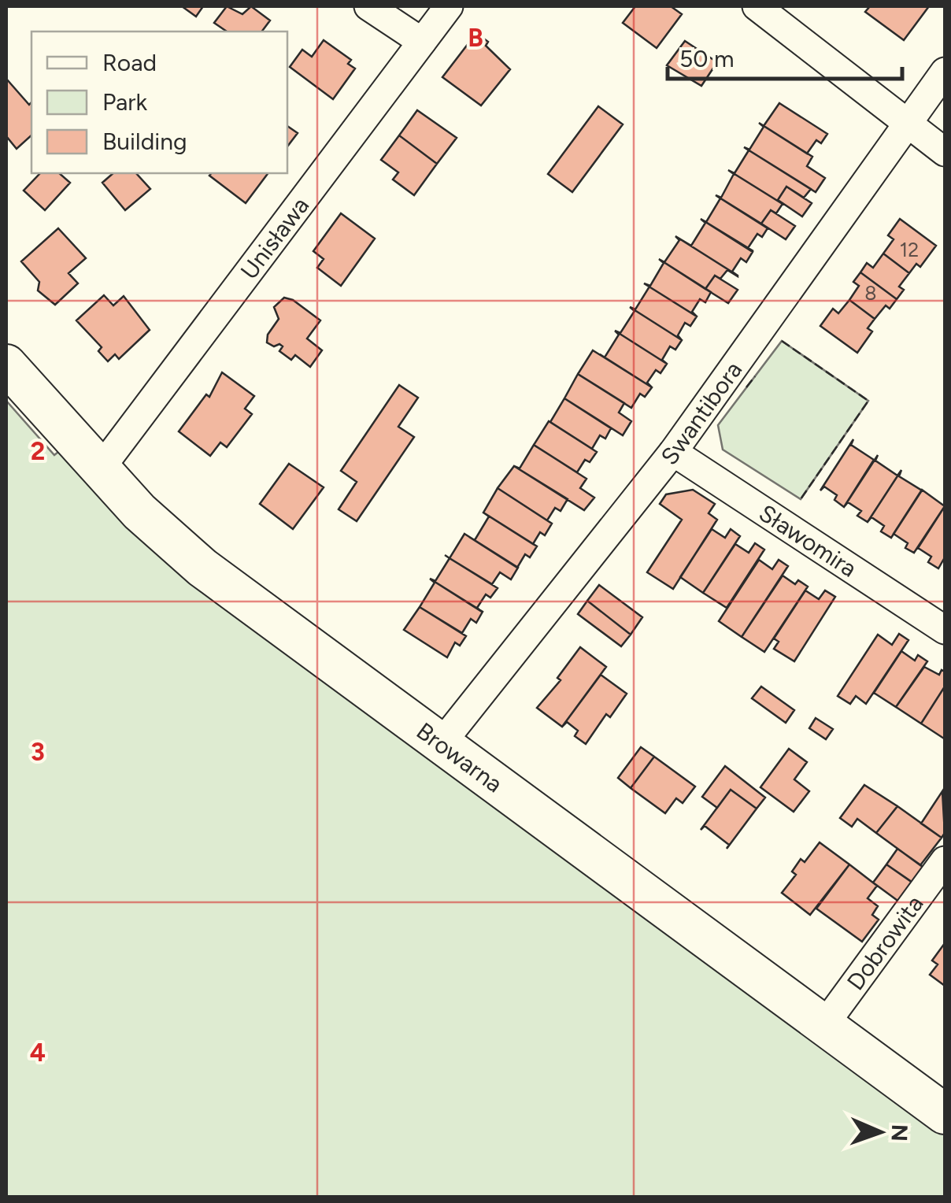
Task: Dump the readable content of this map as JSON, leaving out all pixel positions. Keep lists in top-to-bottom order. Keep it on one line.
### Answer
{"streets":{"street":["Unisława","Swantibora","Sławomira","Browarna","Dobrowita"]},"crossings":[["Unisława","Browarna"],["Swantibora","Sławomira"],["Swantibora","Browarna"],["Browarna","Dobrowita"]],"house_numbers":["12","8"],"legend":["Road","Park","Building"],"scale_bar":"50 m","north":"right","grid":{"columns":["B"],"rows":["2","3","4"]}}
